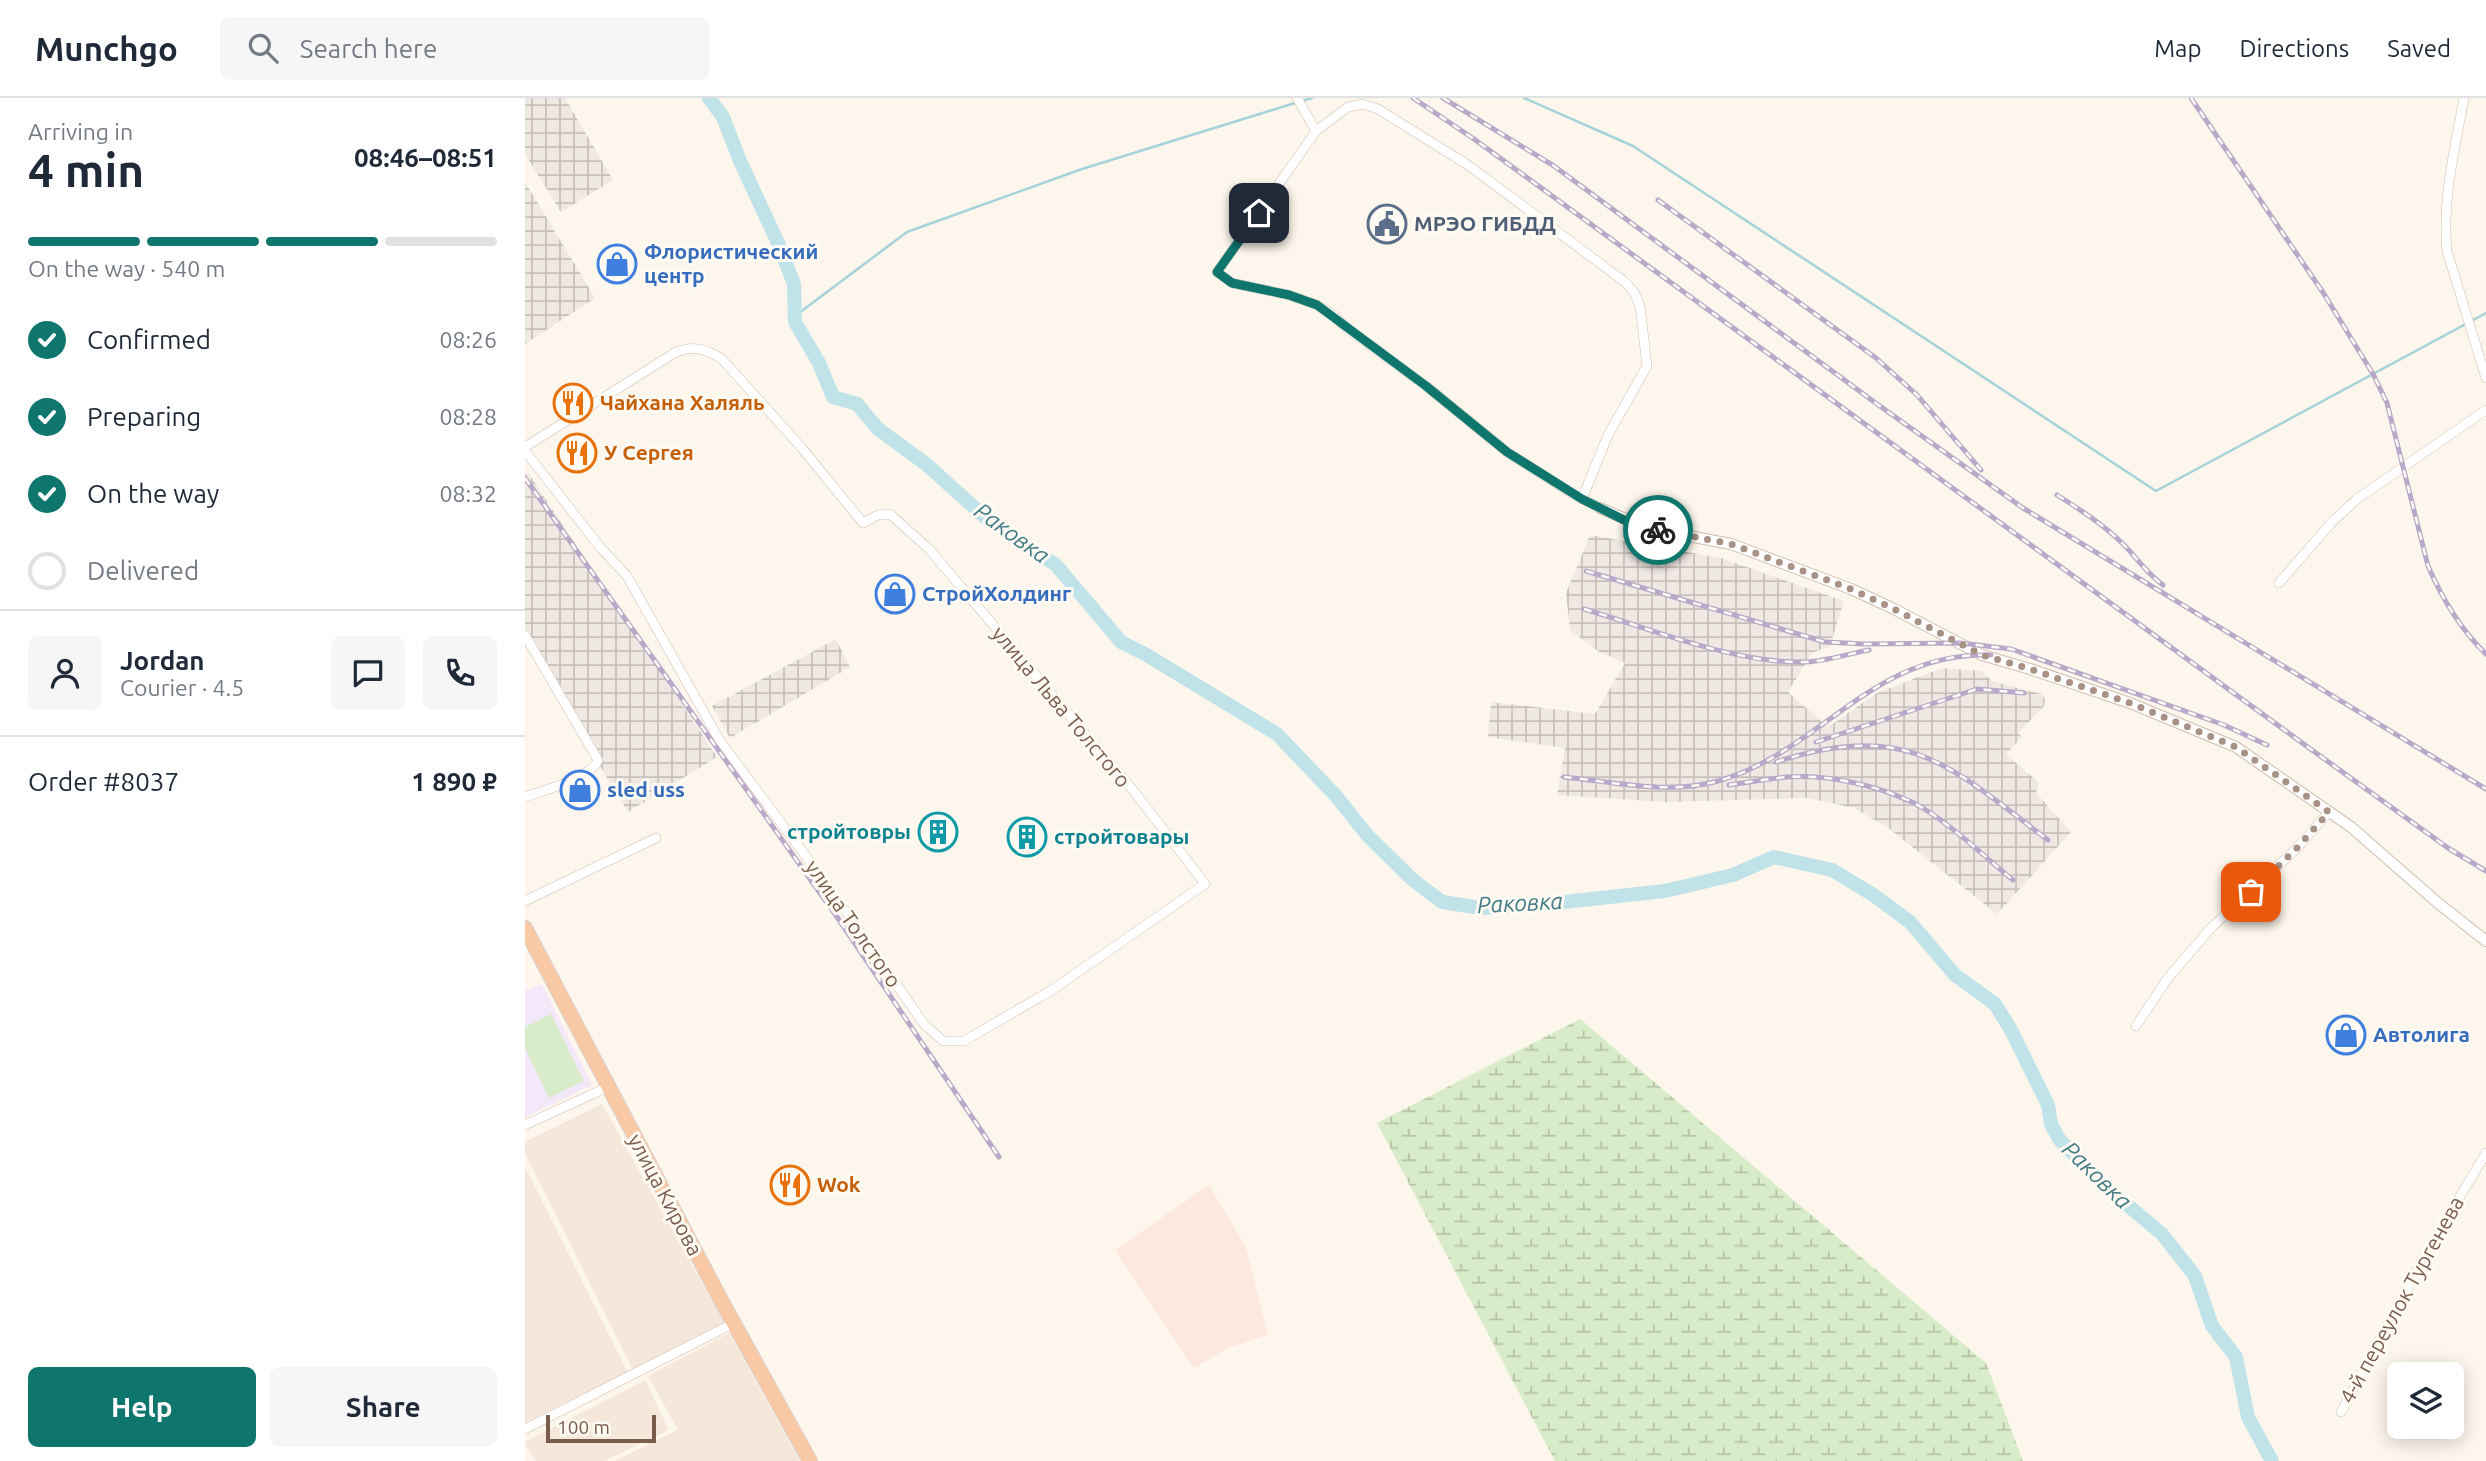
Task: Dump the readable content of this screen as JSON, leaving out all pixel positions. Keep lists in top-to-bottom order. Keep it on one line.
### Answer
{"streets":{"highway":["улица Кирова"],"street":["улица Льва Толстого","улица Толстого","4-й переулок Тургенева"]},"crossings":[["улица Льва Толстого","улица Толстого"]],"water":["Раковка"],"places":{"public building":["МРЭО ГИБДД"],"shop":["Флористический центр","СтройХолдинг","sled uss","Автолига"],"restaurant":["Чайхана Халяль","У Сергея","Wok"],"building":["стройтовры","стройтовары"]},"scale_bar":"100 m","page":{"header":"Munchgo","search":"Search here","nav":["Map","Directions","Saved"],"heading":["4 min","Arriving in","08:46–08:51"],"panel":["Jordan","Courier · 4.5","Order #8037","1 890 ₽"],"bar":"On the way · 540 m","list":[["Confirmed","08:26"],["Preparing","08:28"],["On the way","08:32"],"Delivered"],"buttons":["Help","Share"],"scale":"100 m"}}
